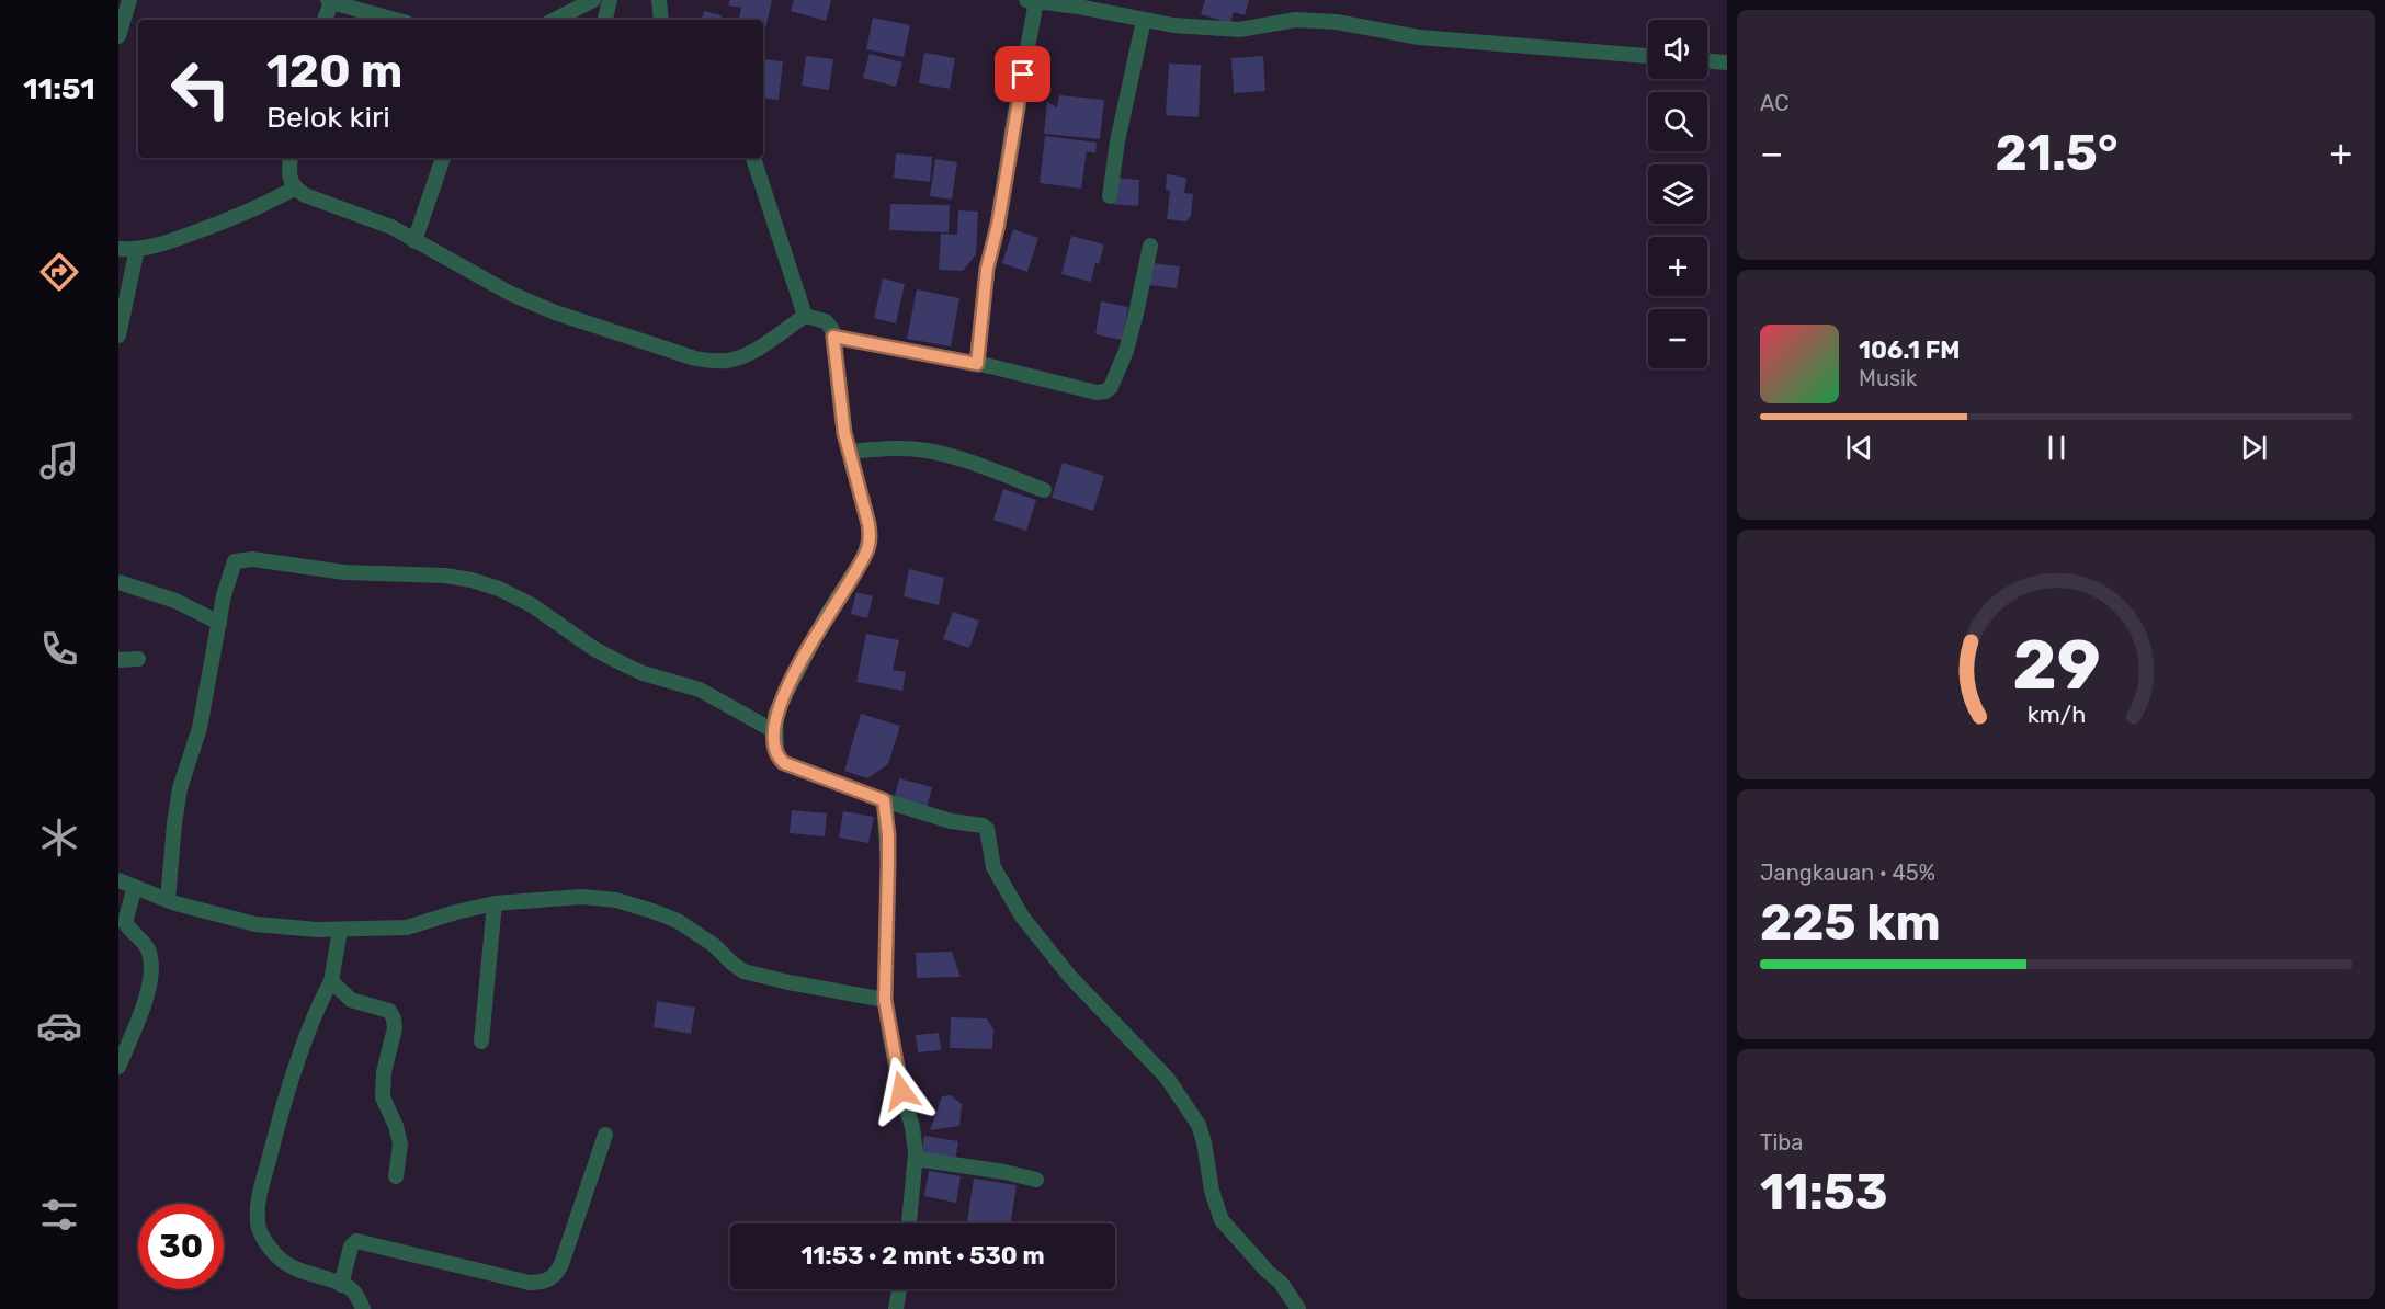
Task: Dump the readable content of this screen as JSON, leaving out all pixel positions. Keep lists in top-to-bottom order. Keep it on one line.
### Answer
{"page":{"tabs":"11:51","tile":["AC",["Jangkauan · 45%","225 km"],["Tiba","11:53"]],"map_buttons":["+","−"],"turn":["120 m","Belok kiri"],"heat":["−","21.5°","+"],"song":["106.1 FM","Musik"],"limit":"30","trip":"11:53 · 2 mnt · 530 m","gauge":["29","km/h"]}}
